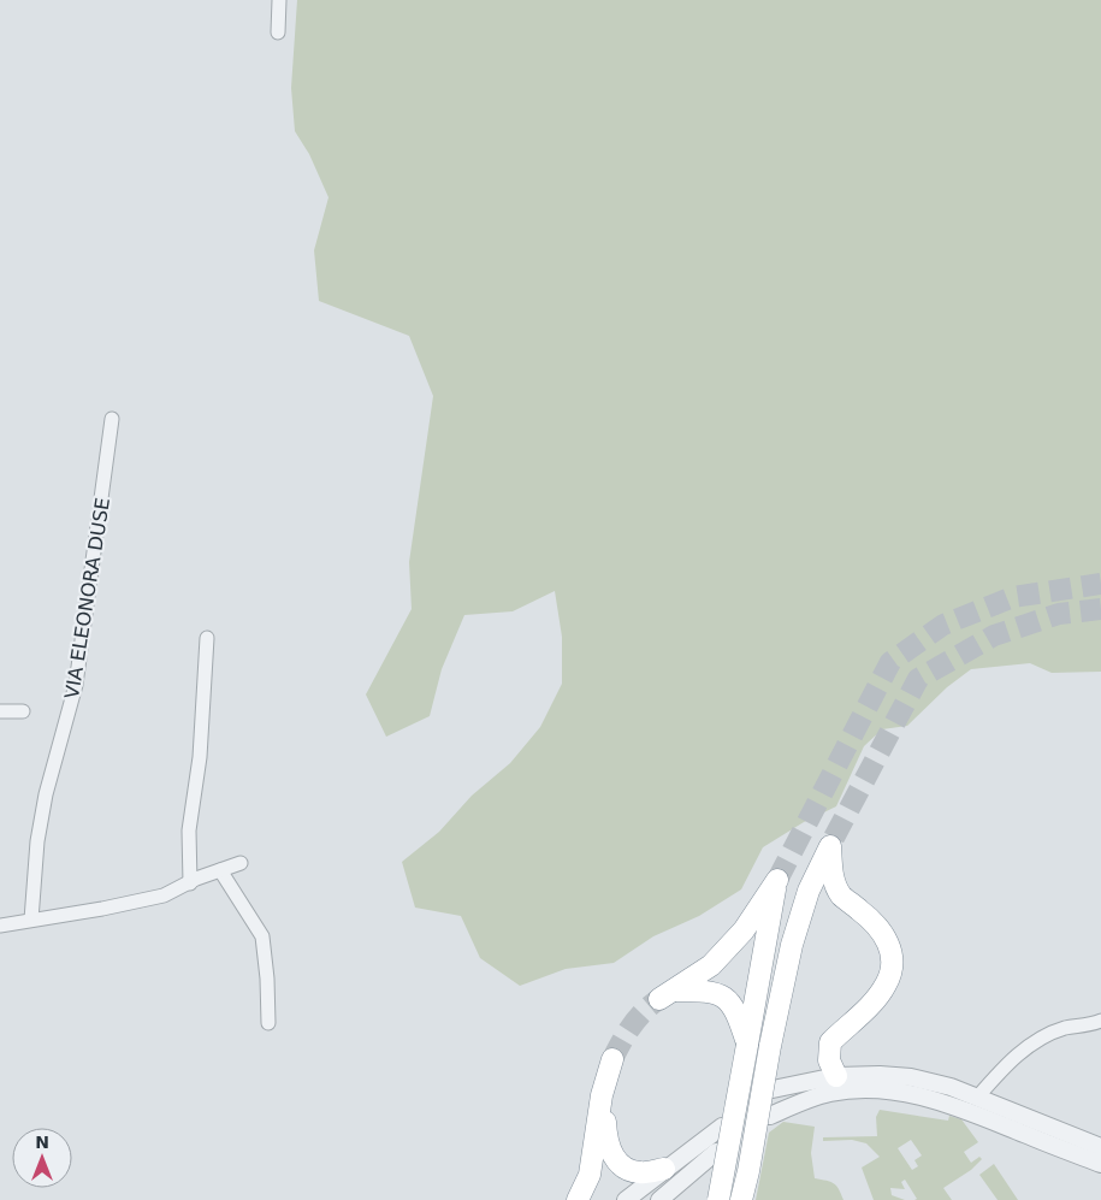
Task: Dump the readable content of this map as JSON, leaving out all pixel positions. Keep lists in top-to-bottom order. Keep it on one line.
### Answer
{"streets":{"street":["VIA ELEONORA DUSE"]},"north":"top"}
